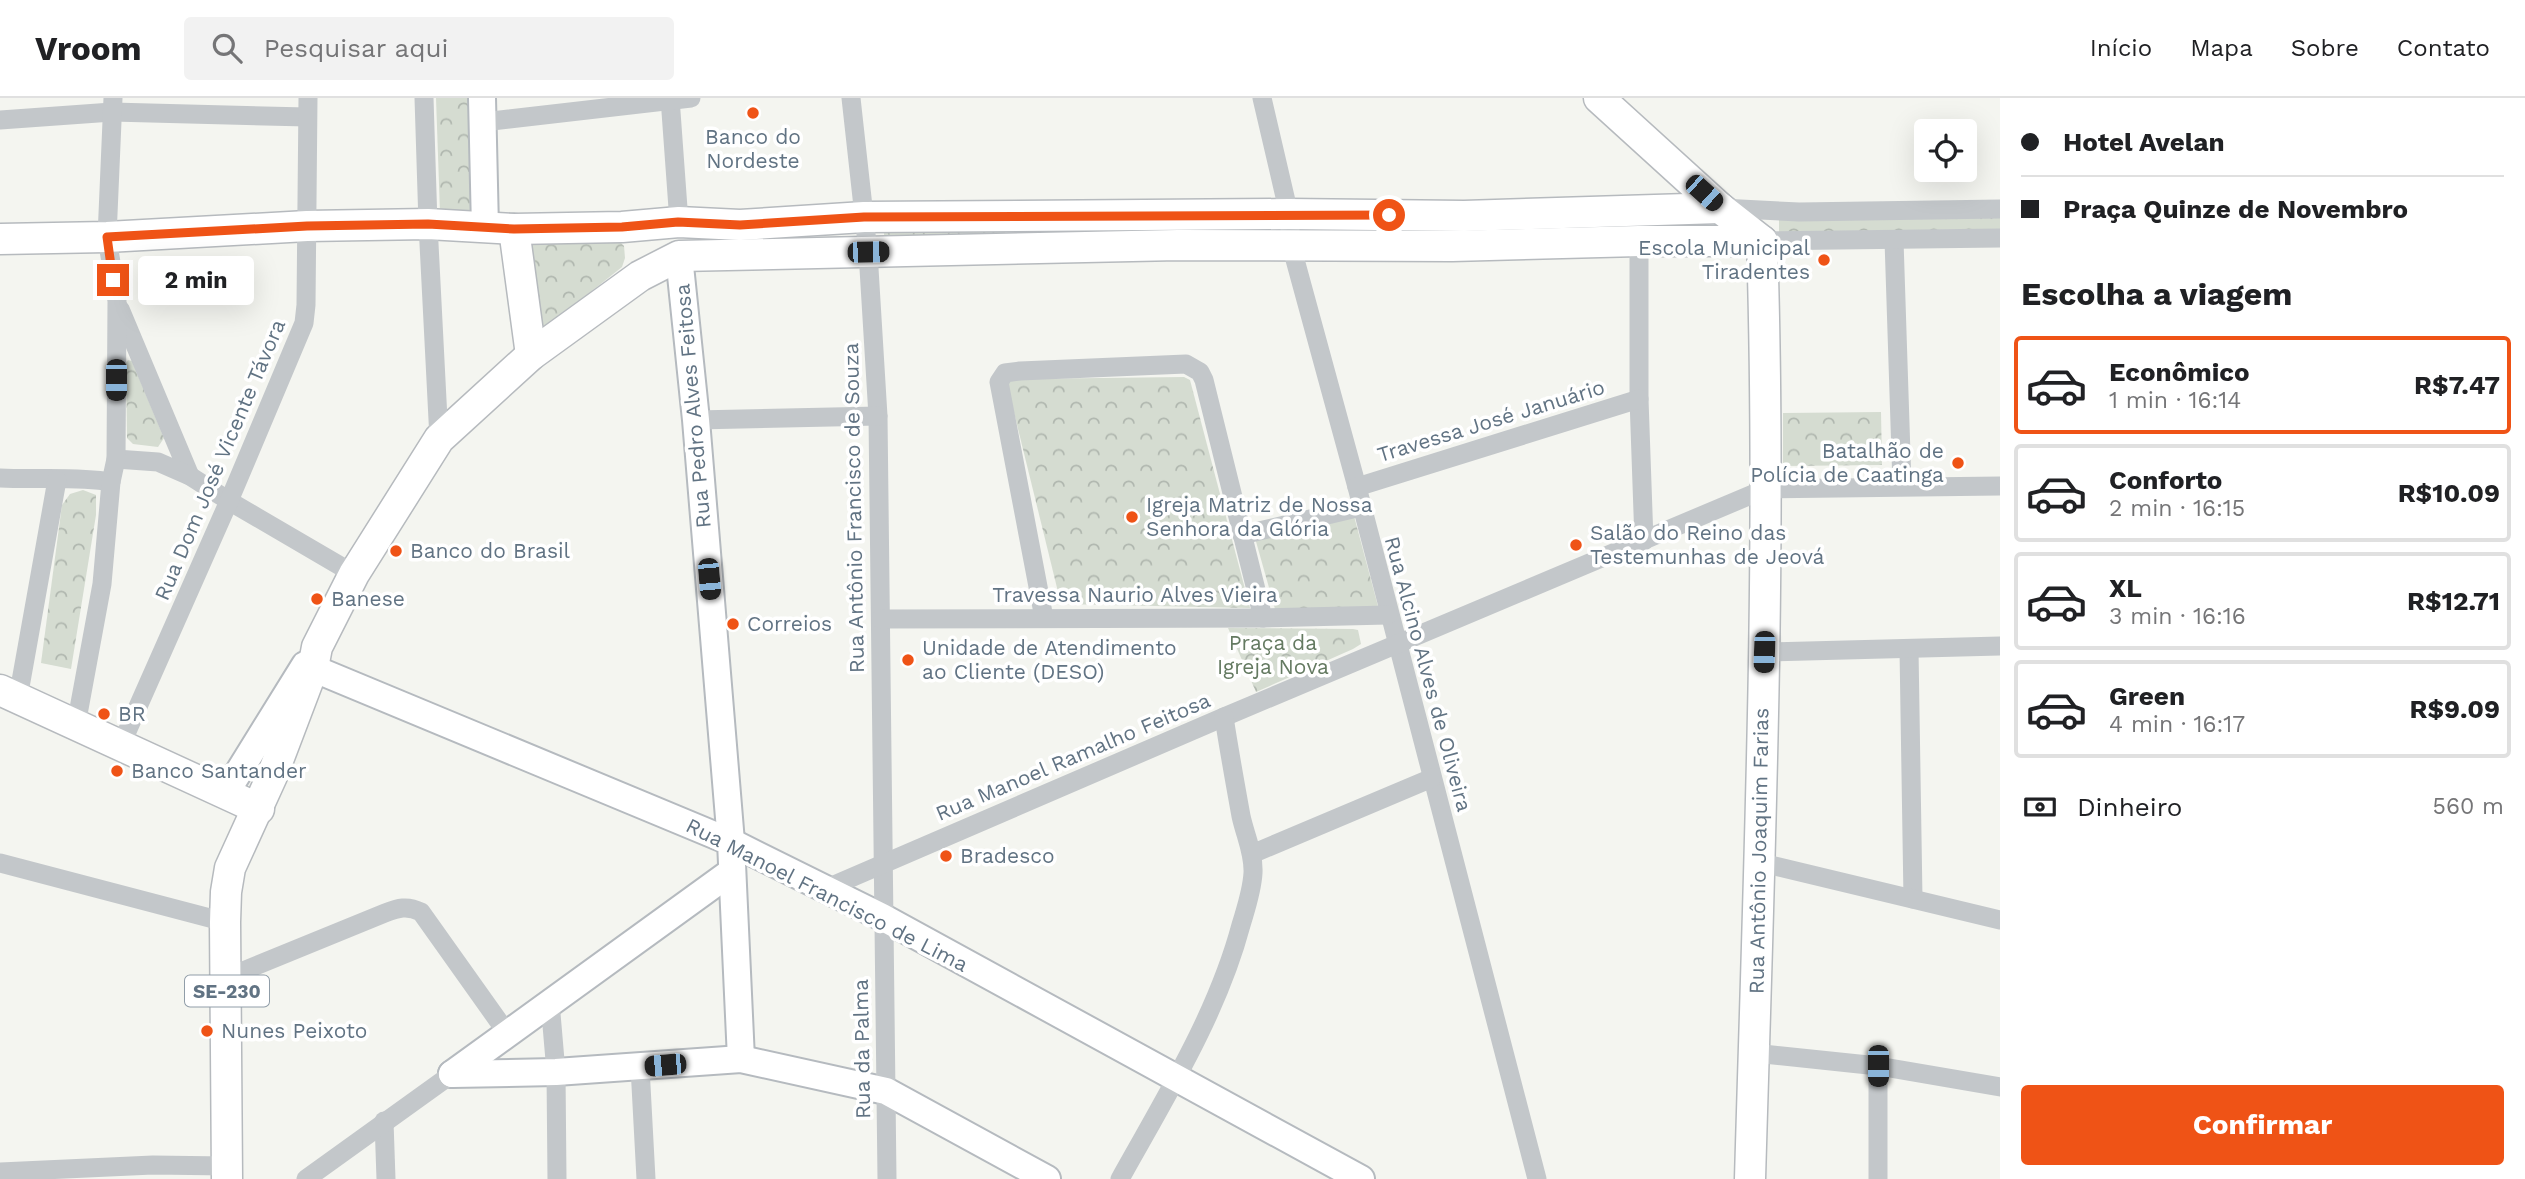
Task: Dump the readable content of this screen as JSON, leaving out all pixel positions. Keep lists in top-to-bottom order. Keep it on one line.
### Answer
{"streets":{"main road":["Rua Antônio Joaquim Farias","SE-230"],"street":["Rua Pedro Alves Feitosa","Travessa José Januário","Rua Dom José Vicente Távora","Rua Antônio Francisco de Souza","Travessa Naurio Alves Vieira","Rua Alcino Alves de Oliveira","Rua Manoel Ramalho Feitosa","Rua Manoel Francisco de Lima","Rua da Palma"]},"crossings":[["Rua Pedro Alves Feitosa","Rua Manoel Francisco de Lima"],["Travessa José Januário","Rua Alcino Alves de Oliveira"],["Rua Antônio Francisco de Souza","Travessa Naurio Alves Vieira"],["Rua Antônio Francisco de Souza","Rua Manoel Ramalho Feitosa"],["Rua Antônio Francisco de Souza","Rua Manoel Francisco de Lima"],["Rua Antônio Francisco de Souza","Rua da Palma"],["Travessa Naurio Alves Vieira","Rua Alcino Alves de Oliveira"],["Rua Alcino Alves de Oliveira","Rua Manoel Ramalho Feitosa"],["Rua Manoel Ramalho Feitosa","Rua Antônio Joaquim Farias"],["Rua Manoel Ramalho Feitosa","Rua Manoel Francisco de Lima"],["Rua Manoel Francisco de Lima","Rua da Palma"]],"parks":["Praça da Igreja Nova"],"places":["Banco do Nordeste","Escola Municipal Tiradentes","Batalhão de Polícia de Caatinga","Igreja Matriz de Nossa Senhora da Glória","Salão do Reino das Testemunhas de Jeová","Banco do Brasil","Banese","Correios","Unidade de Atendimento ao Cliente (DESO)","BR","Banco Santander","Bradesco","Nunes Peixoto"],"page":{"header":"Vroom","search":"Pesquisar aqui","nav":["Início","Mapa","Sobre","Contato"],"banner":["Hotel Avelan","Praça Quinze de Novembro"],"heading":"Escolha a viagem","bubble":"2 min","list":[{"name":"Econômico","note":"1 min · 16:14","value":"R$7.47"},{"name":"Conforto","note":"2 min · 16:15","value":"R$10.09"},{"name":"XL","note":"3 min · 16:16","value":"R$12.71"},{"name":"Green","note":"4 min · 16:17","value":"R$9.09"}],"pay":["Dinheiro","560 m"],"buttons":"Confirmar"}}
